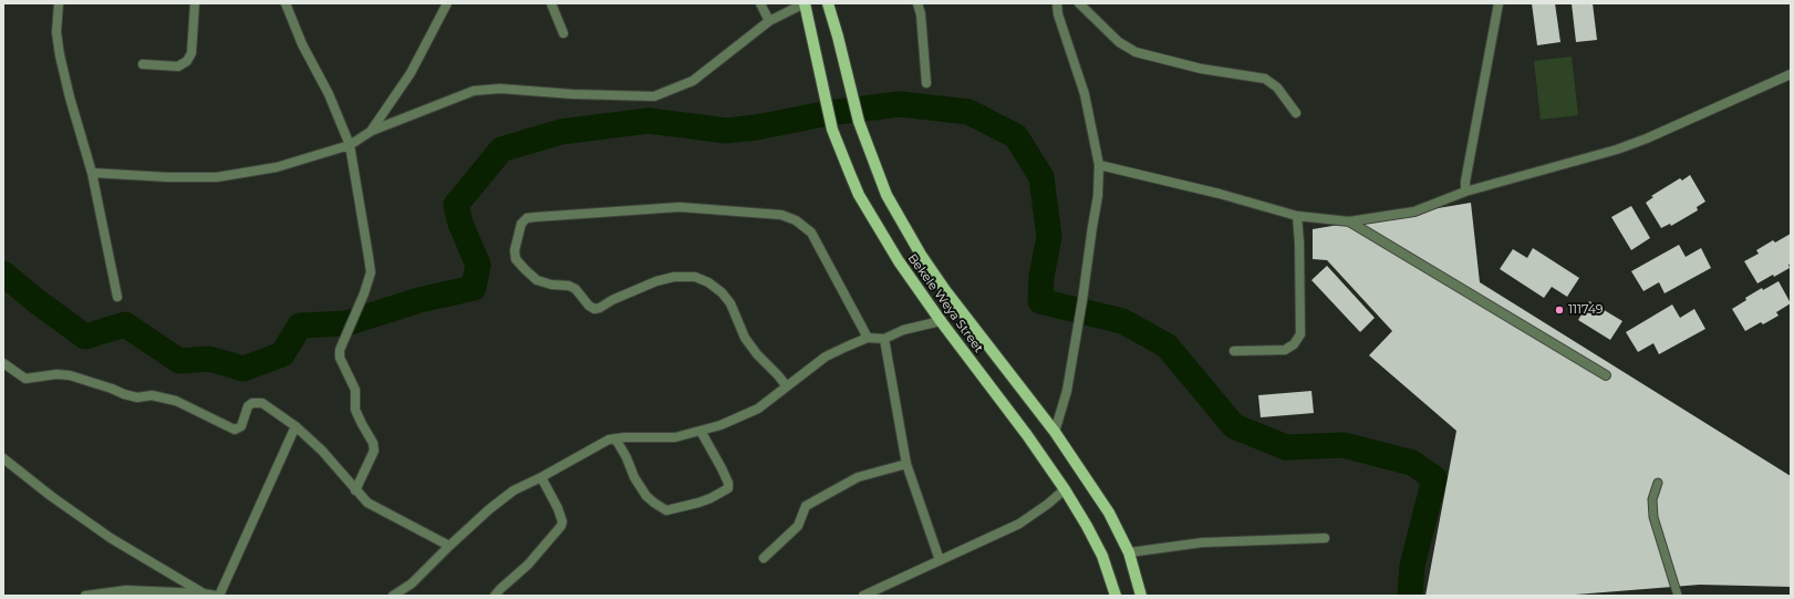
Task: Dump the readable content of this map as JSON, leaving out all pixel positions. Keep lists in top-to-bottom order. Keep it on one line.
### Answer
{"streets":{"main road":["Bekele Weya Street"]},"places":["111749"]}
